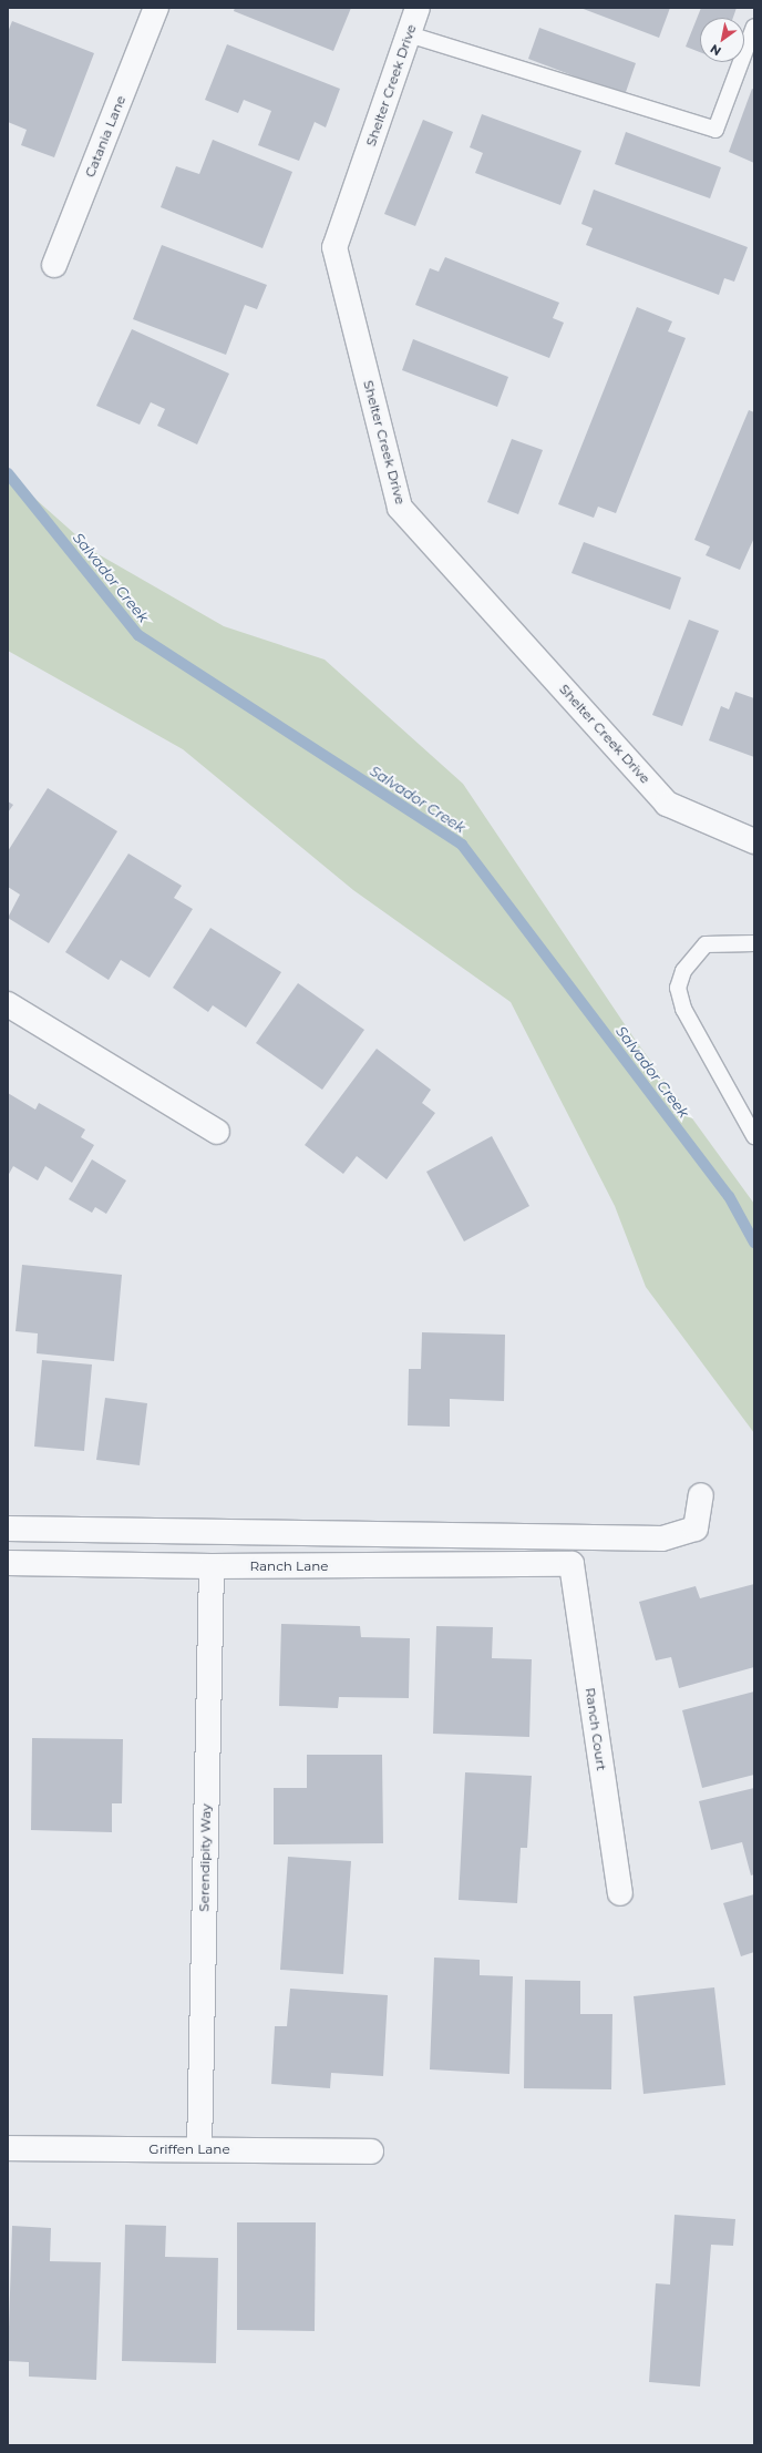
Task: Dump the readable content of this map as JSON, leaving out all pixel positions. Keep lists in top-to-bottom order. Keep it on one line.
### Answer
{"streets":{"street":["Shelter Creek Drive","Catania Lane","Ranch Lane","Ranch Court","Serendipity Way","Griffen Lane"]},"crossings":[["Ranch Lane","Ranch Court"],["Ranch Lane","Serendipity Way"],["Serendipity Way","Griffen Lane"]],"water":["Salvador Creek"],"north":"bottom left"}
